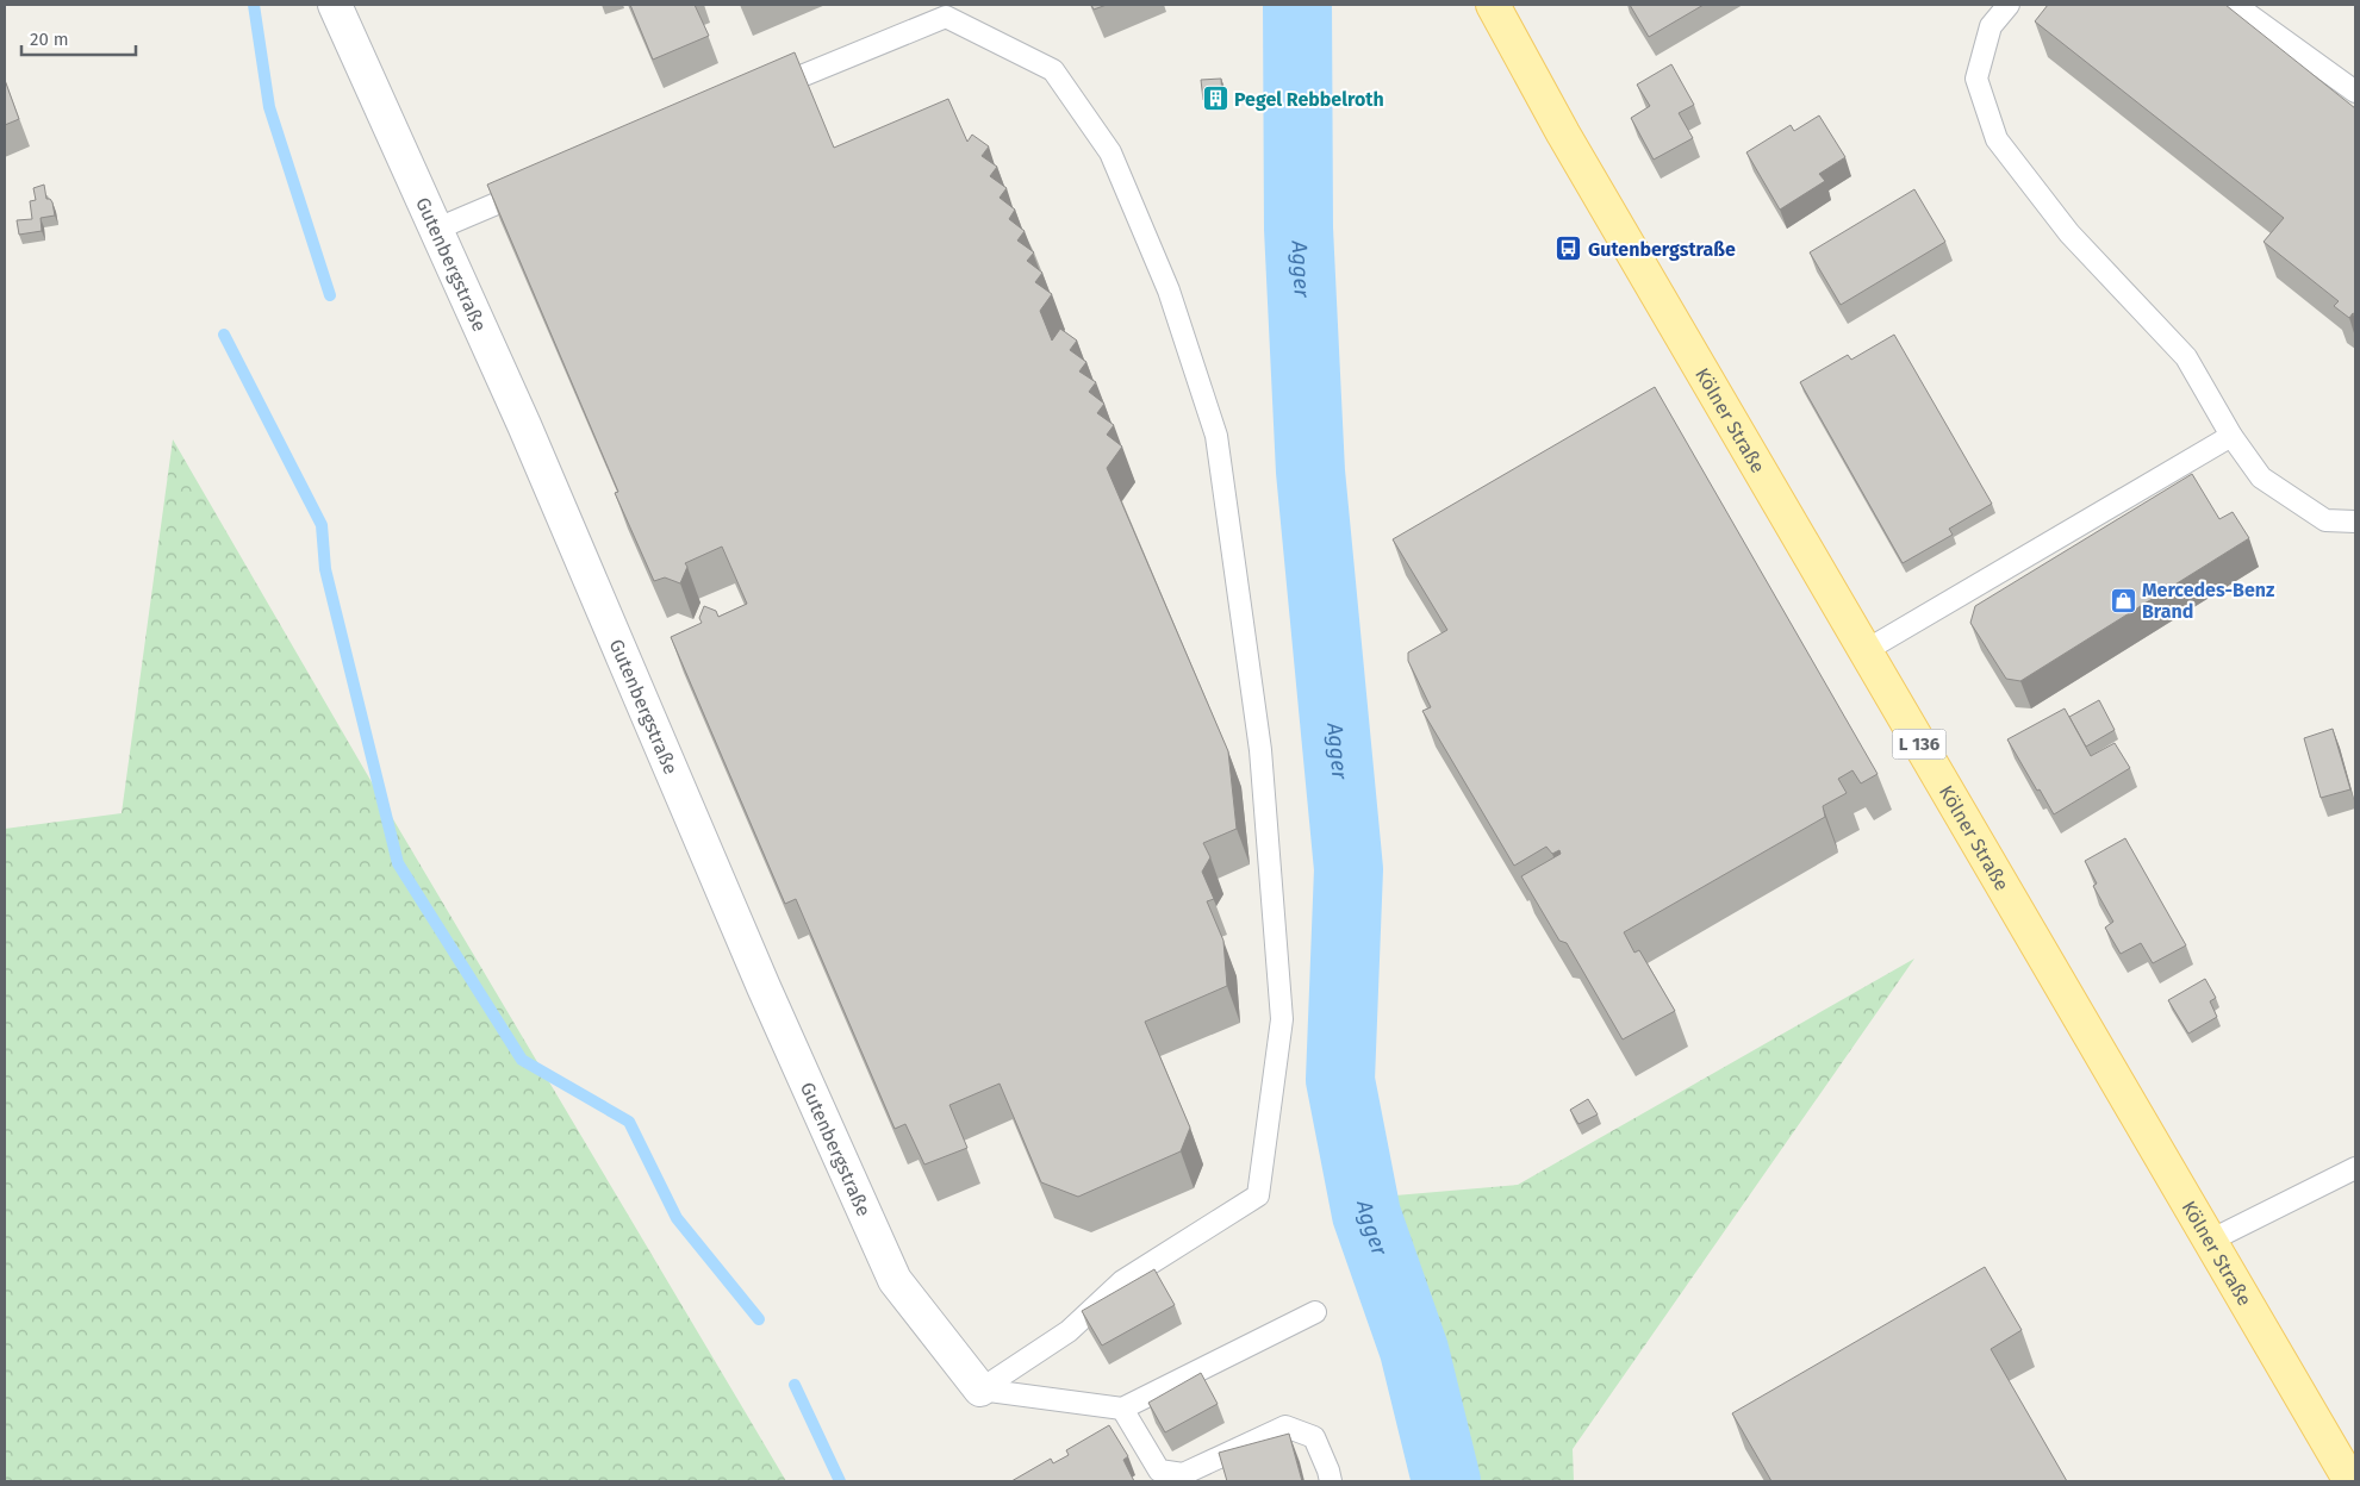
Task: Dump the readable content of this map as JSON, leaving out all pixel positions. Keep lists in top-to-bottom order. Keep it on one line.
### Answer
{"streets":{"main road":["Kölner Straße","L 136"],"street":["Gutenbergstraße"]},"water":["Agger"],"places":{"building":["Pegel Rebbelroth"],"bus stop":["Gutenbergstraße"],"shop":["Mercedes-Benz Brand"]},"scale_bar":"20 m"}
